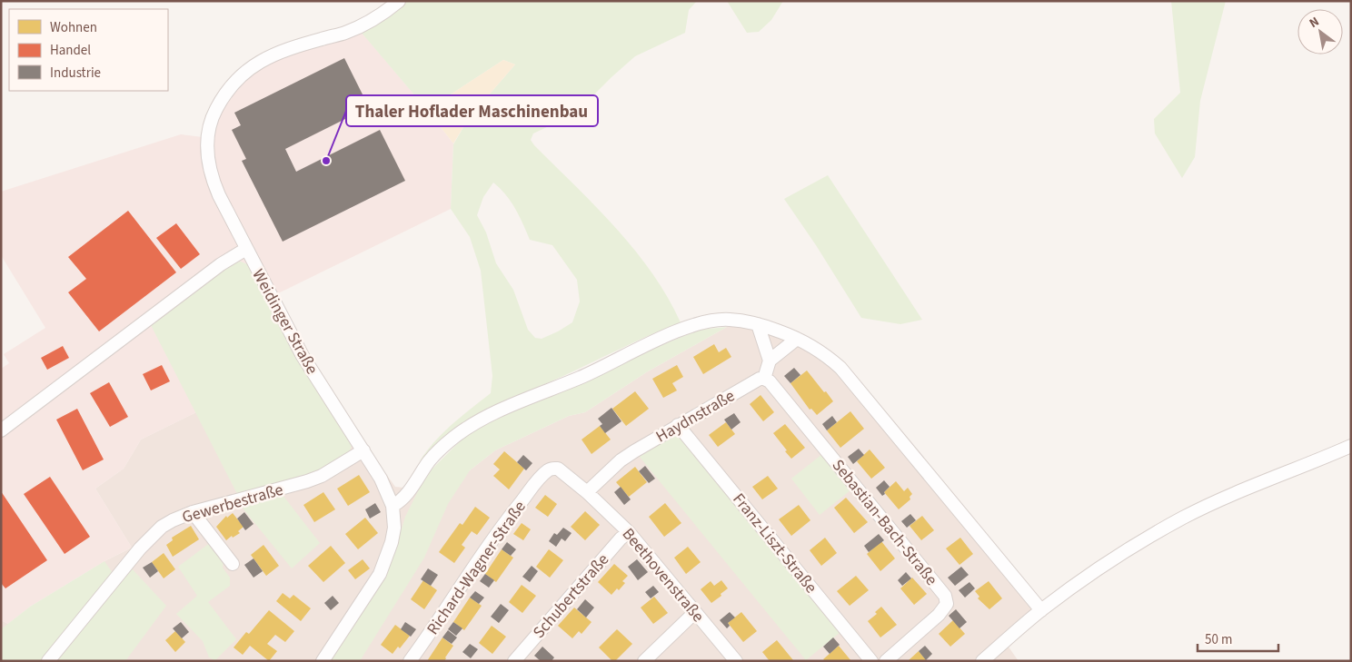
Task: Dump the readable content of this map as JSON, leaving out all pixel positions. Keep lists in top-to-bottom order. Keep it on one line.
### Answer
{"streets":{"street":["Weidinger Straße","Haydnstraße","Gewerbestraße","Sebastian-Bach-Straße","Franz-Liszt-Straße","Richard-Wagner-Straße","Beethovenstraße","Schubertstraße"]},"crossings":[["Weidinger Straße","Gewerbestraße"],["Haydnstraße","Sebastian-Bach-Straße"],["Haydnstraße","Franz-Liszt-Straße"],["Haydnstraße","Richard-Wagner-Straße"],["Haydnstraße","Beethovenstraße"],["Richard-Wagner-Straße","Beethovenstraße"],["Beethovenstraße","Schubertstraße"]],"places":["Thaler Hoflader Maschinenbau"],"legend":["Wohnen","Handel","Industrie"],"scale_bar":"50 m","north":"top left"}
